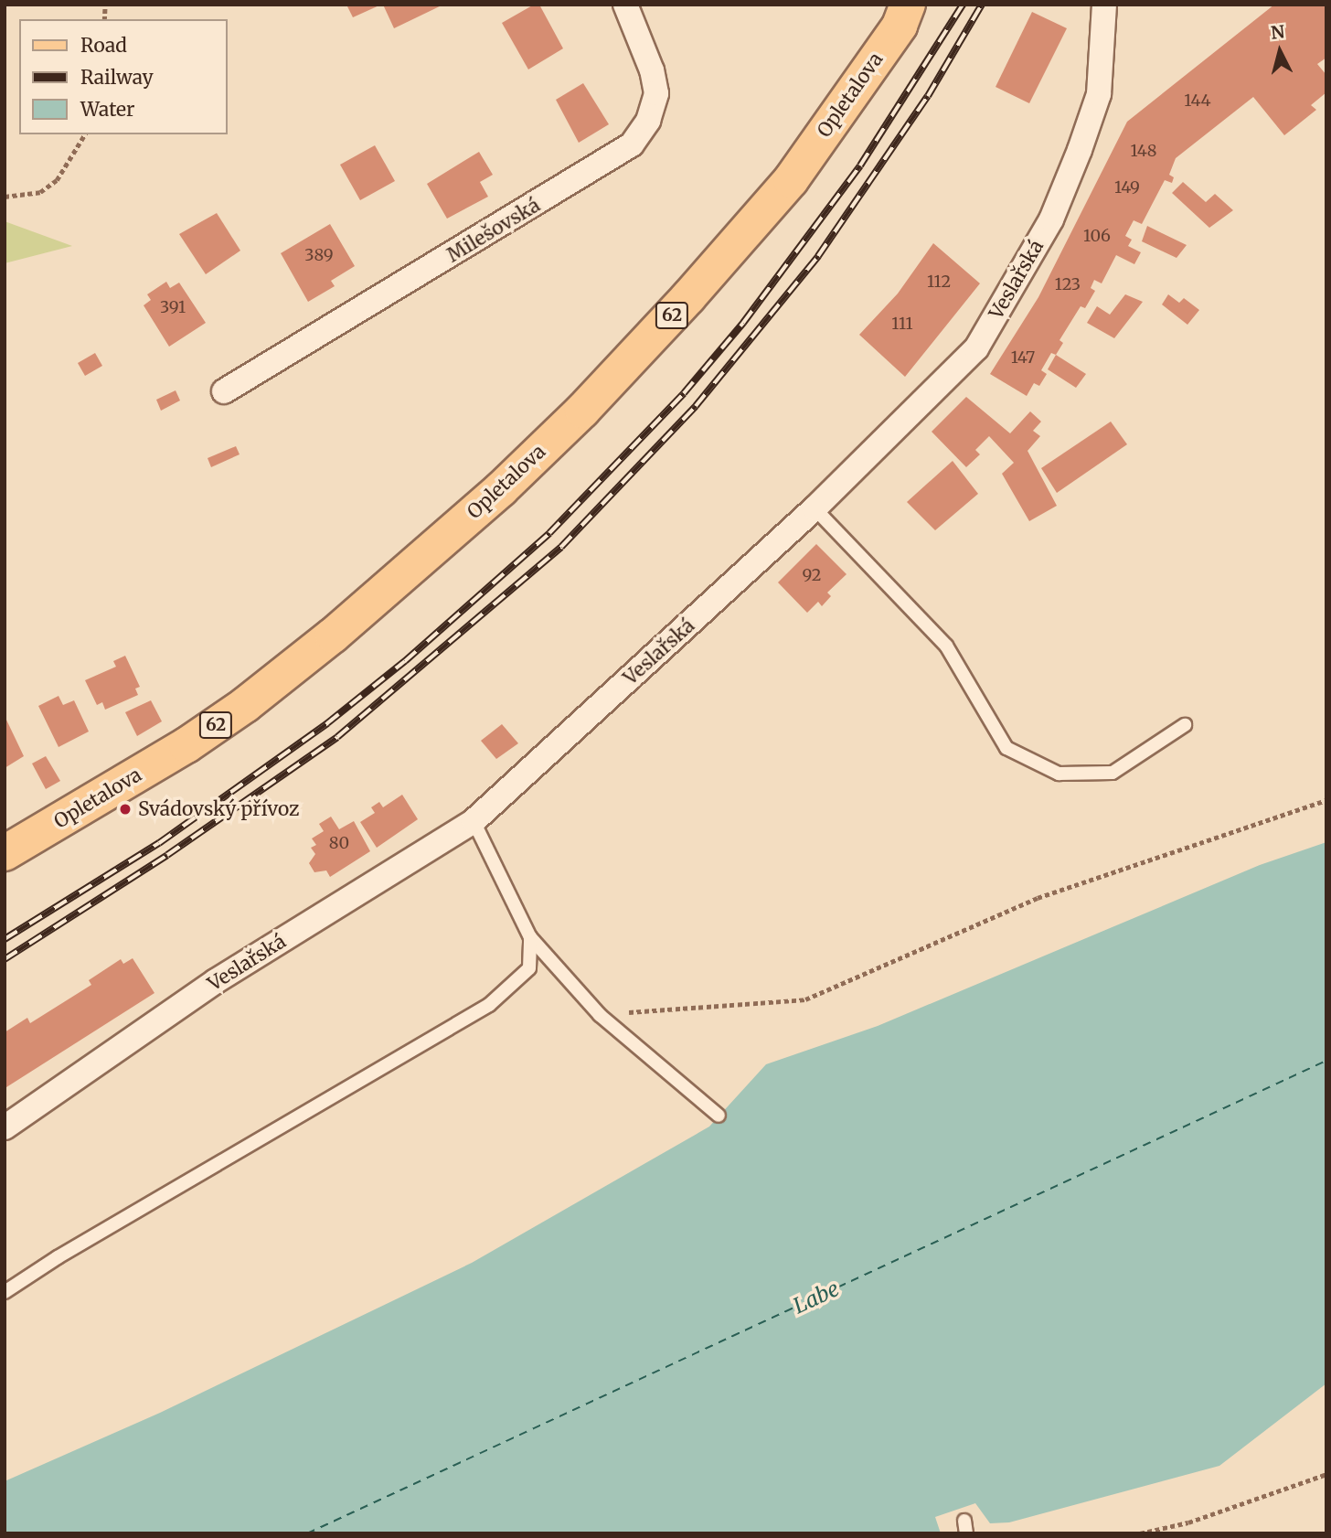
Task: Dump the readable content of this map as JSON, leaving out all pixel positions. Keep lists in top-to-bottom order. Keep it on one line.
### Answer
{"streets":{"main road":["Opletalova","62"],"street":["Milešovská","Veslařská"]},"water":["Labe"],"places":["Svádovský přívoz"],"house_numbers":["144","148","149","106","389","112","123","391","111","147","92","80"],"legend":["Road","Railway","Water"],"north":"top"}
